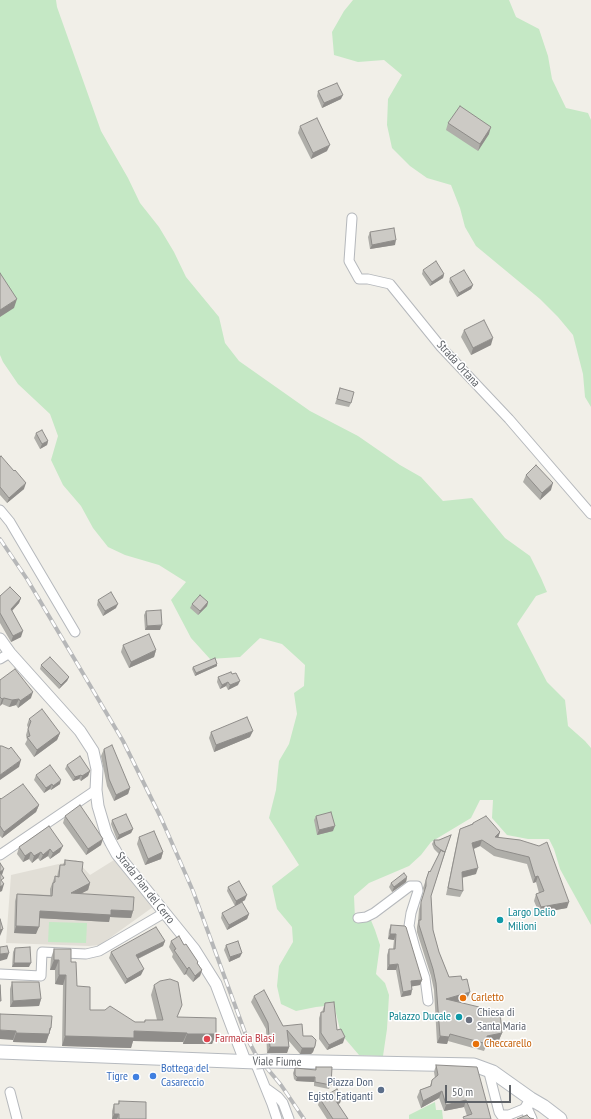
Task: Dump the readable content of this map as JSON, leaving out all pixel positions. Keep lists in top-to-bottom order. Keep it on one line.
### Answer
{"streets":{"main road":["Viale Fiume"],"street":["Strada Ortana","Strada Pian del Cerro"]},"crossings":[["Strada Pian del Cerro","Viale Fiume"]],"places":["Largo Delio Milioni","Carletto","Palazzo Ducale","Chiesa di Santa Maria","Farmacia Blasi","Checcarello","Bottega del Casareccio","Tigre","Piazza Don Egisto Fatiganti"],"scale_bar":"50 m"}
